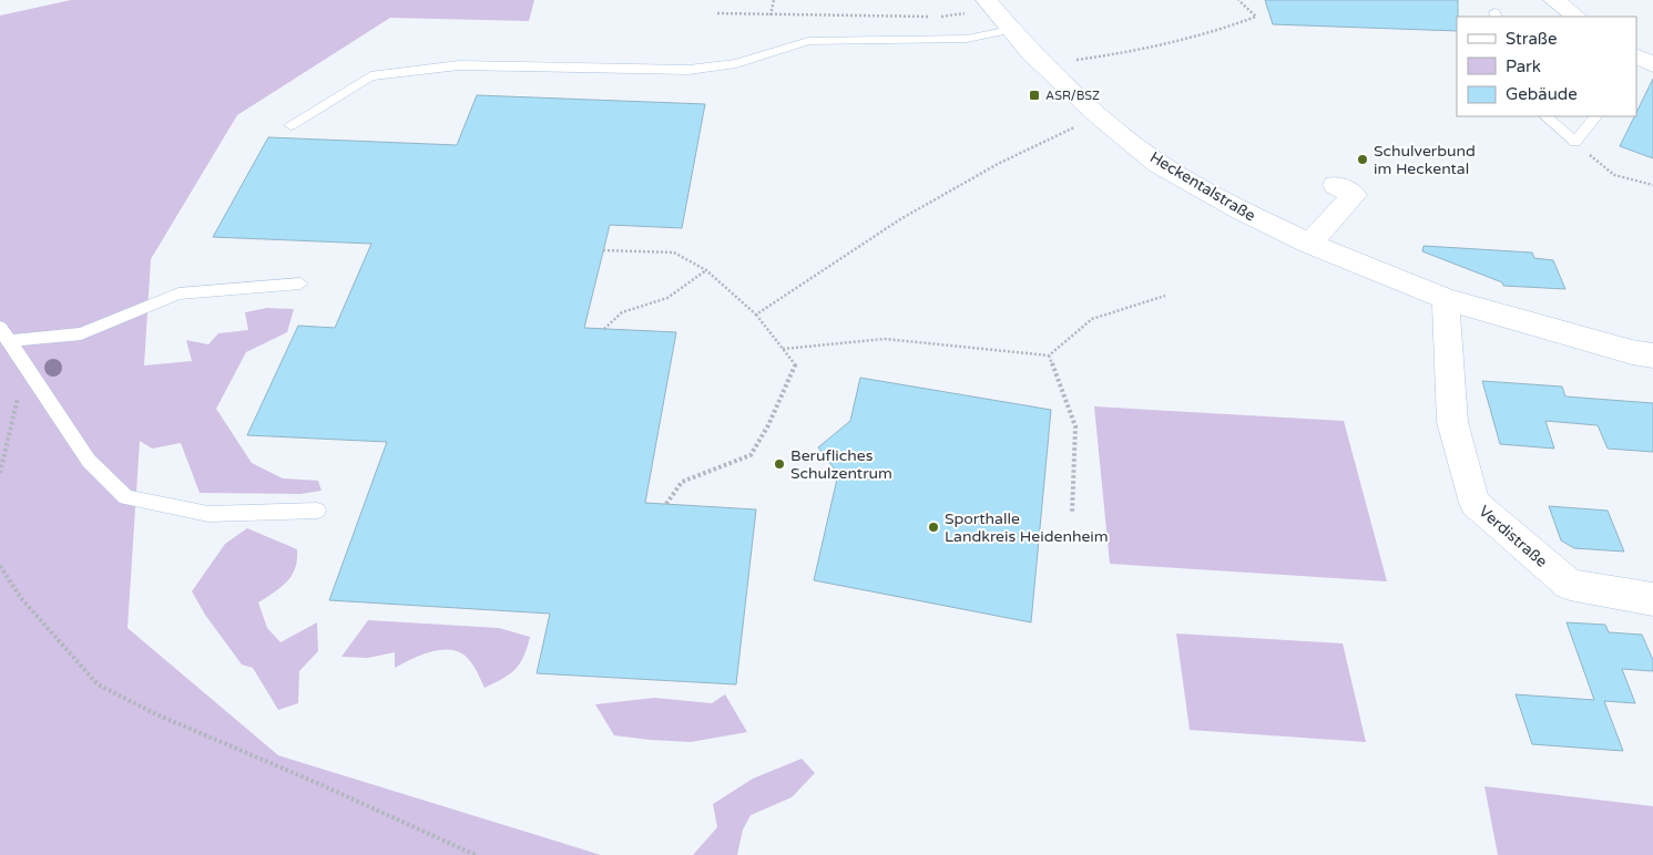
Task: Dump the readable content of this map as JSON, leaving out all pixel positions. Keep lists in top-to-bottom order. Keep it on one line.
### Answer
{"streets":{"street":["Heckentalstraße","Verdistraße"]},"places":{"transit":["ASR/BSZ"],"other":["Schulverbund im Heckental","Berufliches Schulzentrum","Sporthalle Landkreis Heidenheim"]},"legend":["Straße","Park","Gebäude"]}
